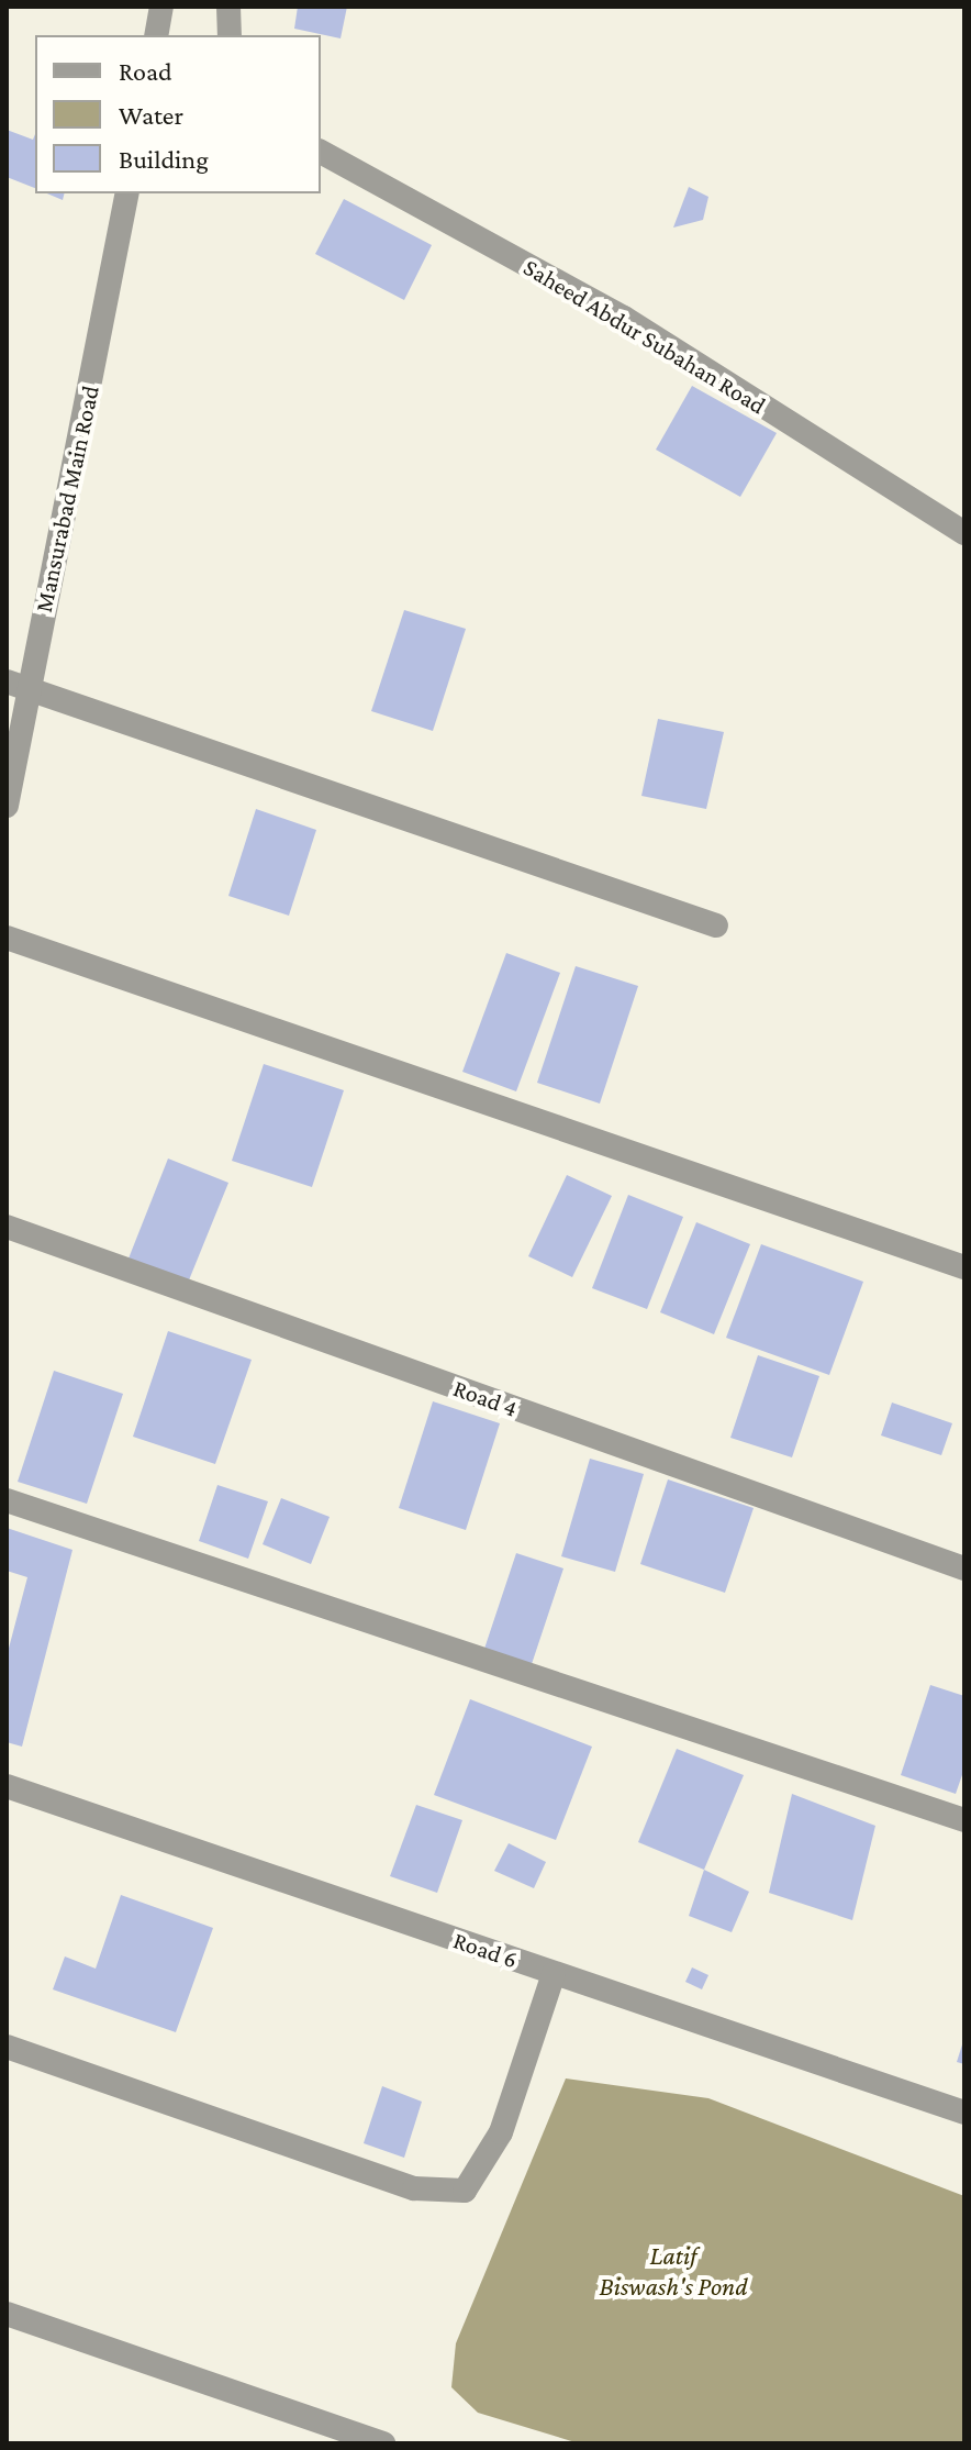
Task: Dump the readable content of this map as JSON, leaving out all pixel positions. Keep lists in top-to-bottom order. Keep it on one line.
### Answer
{"streets":{"street":["Saheed Abdur Subahan Road","Mansurabad Main Road","Road 4","Road 6"]},"water":["Latif Biswash's Pond"],"legend":["Road","Water","Building"]}
